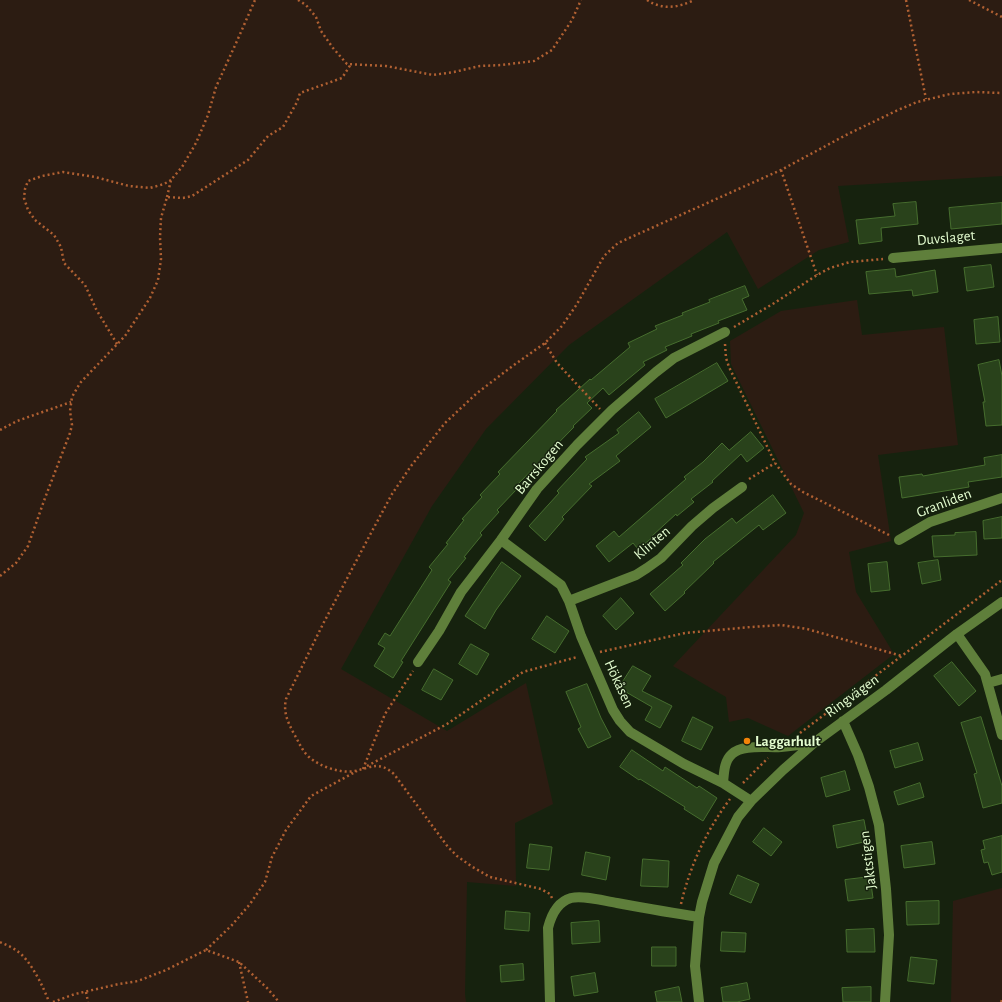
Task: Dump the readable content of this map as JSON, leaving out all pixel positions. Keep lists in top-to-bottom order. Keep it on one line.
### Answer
{"streets":{"street":["Duvslaget","Barrskogen","Granliden","Klinten","Hökåsen","Ringvägen","Jaktstigen"]},"crossings":[["Barrskogen","Hökåsen"],["Klinten","Hökåsen"],["Hökåsen","Ringvägen"],["Ringvägen","Jaktstigen"]],"places":["Laggarhult"]}
